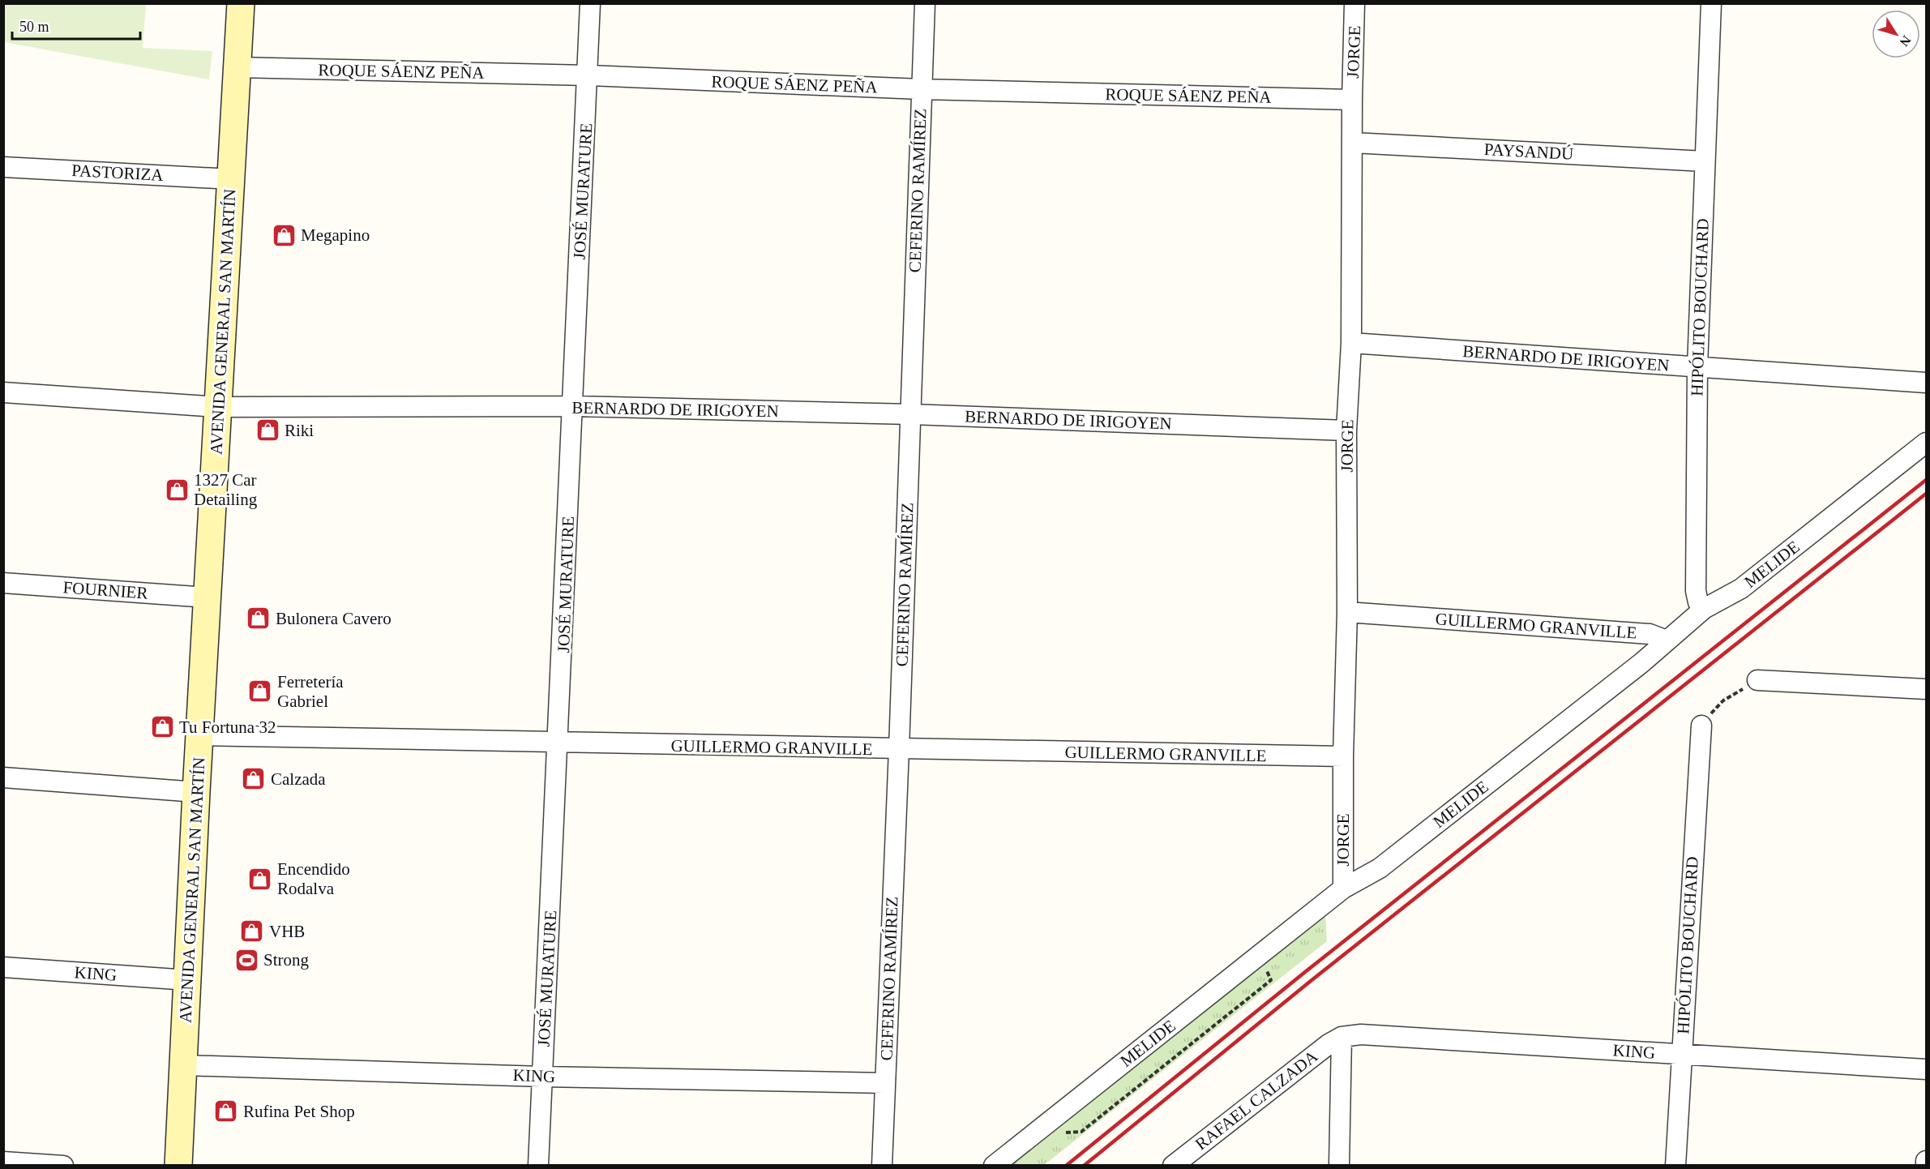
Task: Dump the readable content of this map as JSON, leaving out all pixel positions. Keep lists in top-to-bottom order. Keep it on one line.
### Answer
{"streets":{"main road":["AVENIDA GENERAL SAN MARTÍN"],"street":["JORGE","ROQUE SÁENZ PEÑA","PAYSANDÚ","PASTORIZA","CEFERINO RAMÍREZ","JOSÉ MURATURE","HIPÓLITO BOUCHARD","BERNARDO DE IRIGOYEN","MELIDE","FOURNIER","GUILLERMO GRANVILLE","KING","RAFAEL CALZADA"]},"crossings":[["JORGE","ROQUE SÁENZ PEÑA"],["JORGE","PAYSANDÚ"],["JORGE","BERNARDO DE IRIGOYEN"],["JORGE","MELIDE"],["JORGE","GUILLERMO GRANVILLE"],["ROQUE SÁENZ PEÑA","CEFERINO RAMÍREZ"],["ROQUE SÁENZ PEÑA","JOSÉ MURATURE"],["ROQUE SÁENZ PEÑA","AVENIDA GENERAL SAN MARTÍN"],["PAYSANDÚ","HIPÓLITO BOUCHARD"],["PASTORIZA","AVENIDA GENERAL SAN MARTÍN"],["CEFERINO RAMÍREZ","BERNARDO DE IRIGOYEN"],["CEFERINO RAMÍREZ","GUILLERMO GRANVILLE"],["CEFERINO RAMÍREZ","KING"],["JOSÉ MURATURE","BERNARDO DE IRIGOYEN"],["JOSÉ MURATURE","GUILLERMO GRANVILLE"],["JOSÉ MURATURE","KING"],["HIPÓLITO BOUCHARD","BERNARDO DE IRIGOYEN"],["HIPÓLITO BOUCHARD","MELIDE"],["HIPÓLITO BOUCHARD","KING"],["AVENIDA GENERAL SAN MARTÍN","BERNARDO DE IRIGOYEN"],["AVENIDA GENERAL SAN MARTÍN","FOURNIER"],["AVENIDA GENERAL SAN MARTÍN","GUILLERMO GRANVILLE"],["AVENIDA GENERAL SAN MARTÍN","KING"],["MELIDE","GUILLERMO GRANVILLE"],["KING","RAFAEL CALZADA"]],"places":{"shop":["Megapino","Riki","1327 Car Detailing","Bulonera Cavero","Ferretería Gabriel","Tu Fortuna 32","Calzada","Encendido Rodalva","VHB","Rufina Pet Shop"],"sports":["Strong"]},"scale_bar":"50 m","north":"bottom right"}
